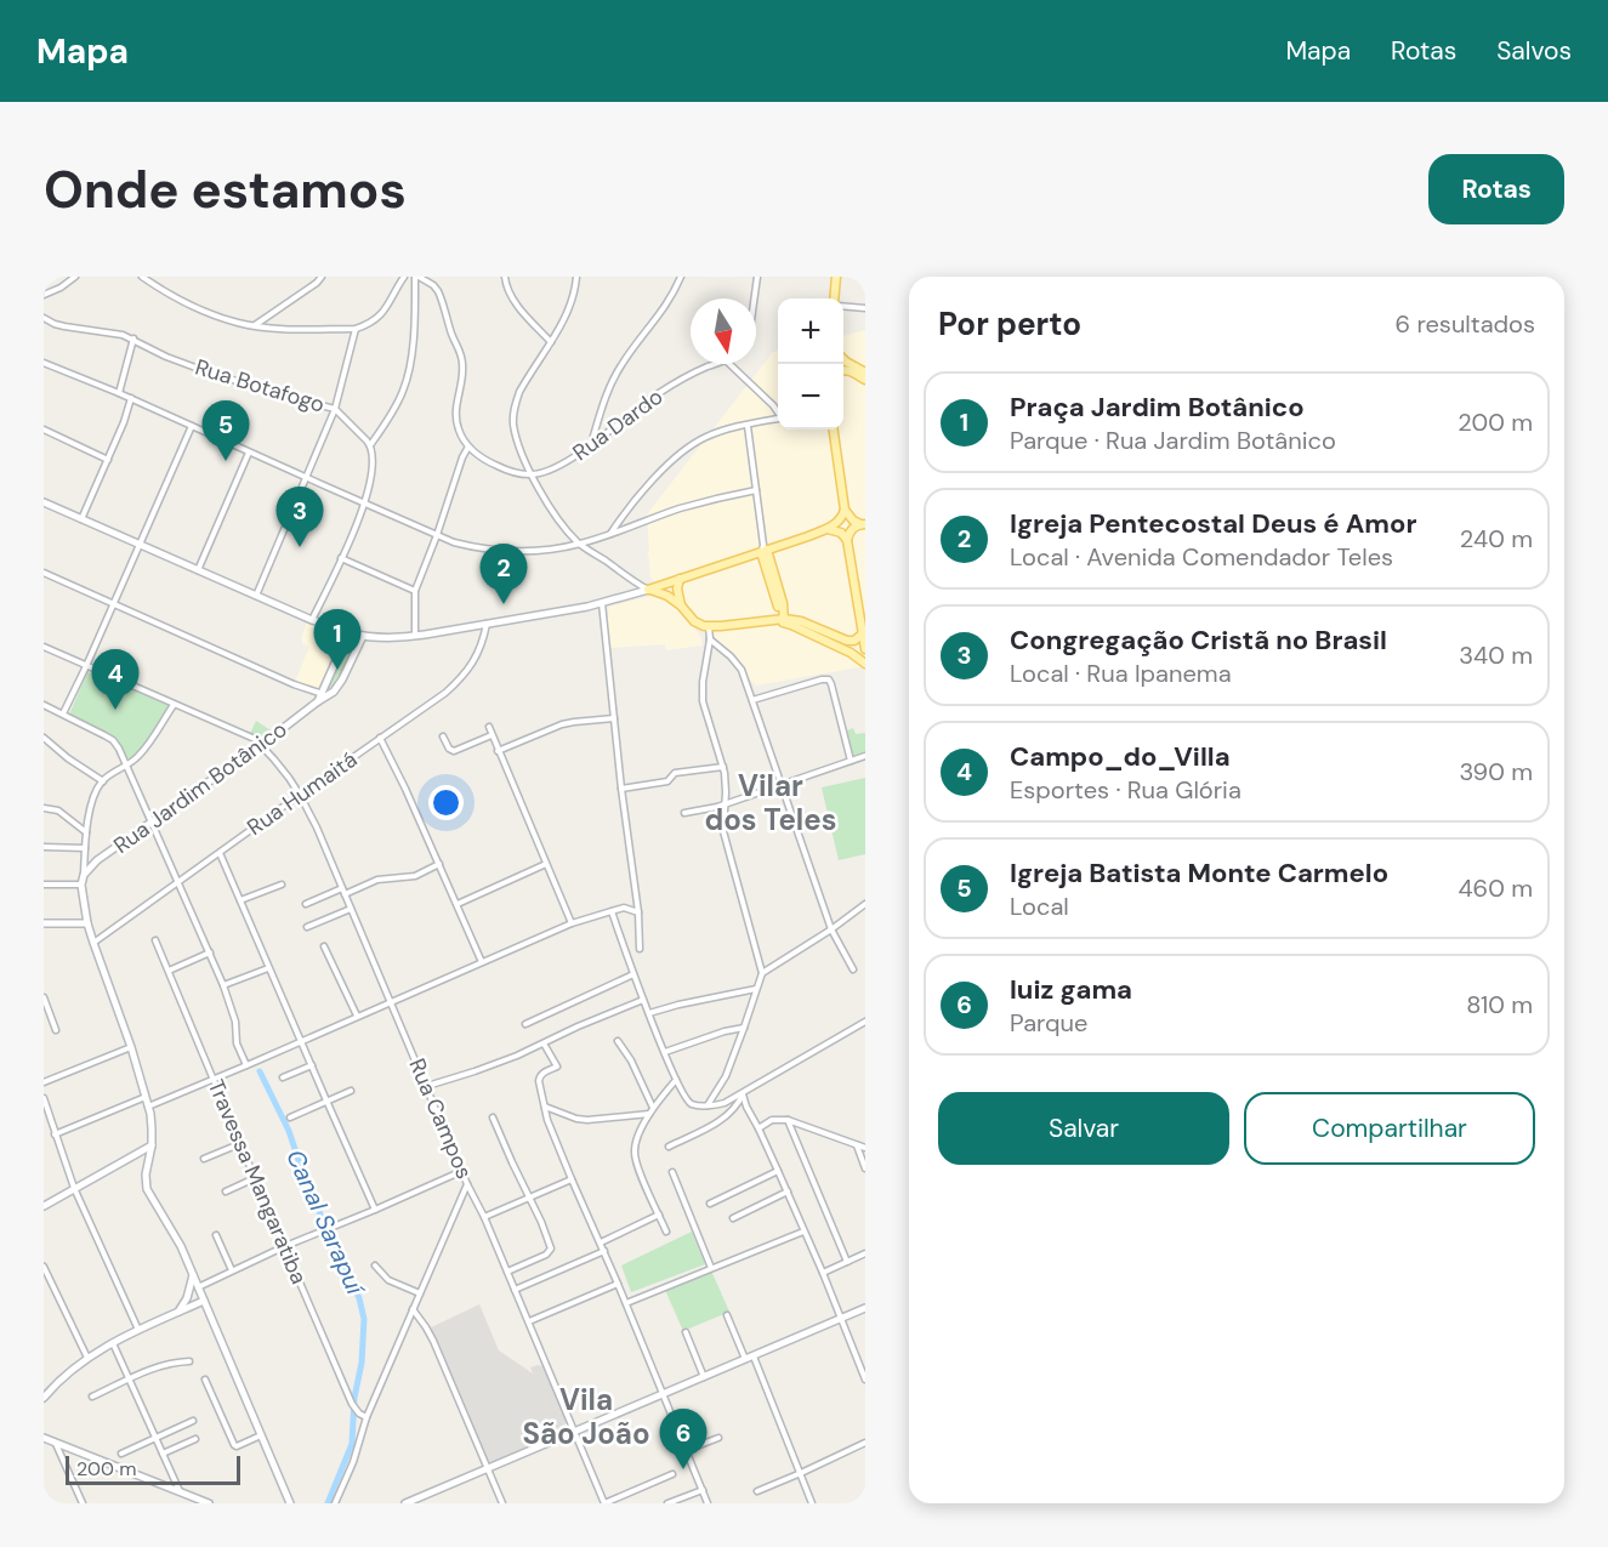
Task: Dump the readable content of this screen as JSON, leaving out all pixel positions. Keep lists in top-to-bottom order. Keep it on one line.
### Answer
{"streets":{"main road":["Rua Jardim Botânico"],"street":["Rua Botafogo","Rua Dardo","Rua Humaitá","Rua Campos","Travessa Mangaratiba"]},"crossings":[["Rua Jardim Botânico","Rua Campos"],["Rua Humaitá","Rua Campos"]],"districts":["Vilar dos Teles","Vila São João"],"water":["Canal Sarapuí"],"scale_bar":"200 m","north":"bottom","page":{"header":"Mapa","nav":["Mapa","Rotas","Salvos"],"buttons":["Rotas",["Salvar","Compartilhar"]],"title":"Onde estamos","heading":["Por perto","6 resultados"],"map_buttons":["+","−"],"list":[{"mark":"1","name":"Praça Jardim Botânico","note":"Parque · Rua Jardim Botânico","value":"200 m"},{"mark":"2","name":"Igreja Pentecostal Deus é Amor","note":"Local · Avenida Comendador Teles","value":"240 m"},{"mark":"3","name":"Congregação Cristã no Brasil","note":"Local · Rua Ipanema","value":"340 m"},{"mark":"4","name":"Campo_do_Villa","note":"Esportes · Rua Glória","value":"390 m"},{"mark":"5","name":"Igreja Batista Monte Carmelo","note":"Local","value":"460 m"},{"mark":"6","name":"luiz gama","note":"Parque","value":"810 m"}],"pins":["5","3","2","1","4","6"],"scale":"200 m"}}
